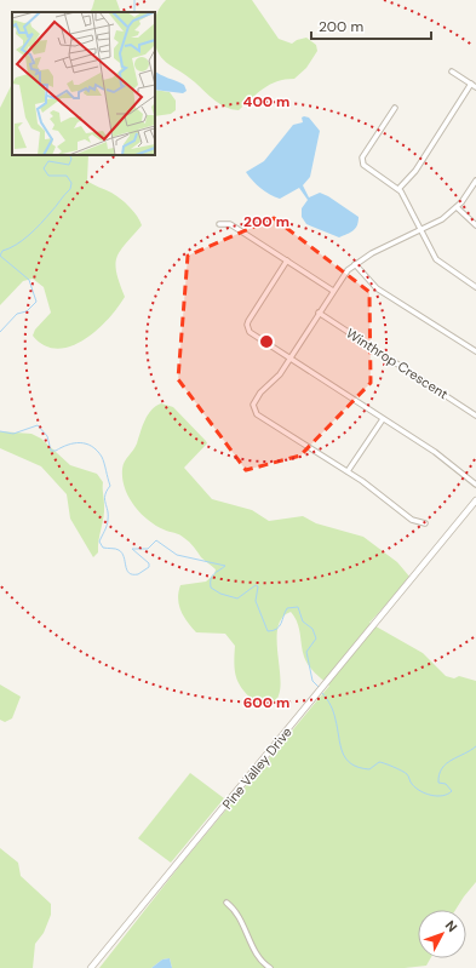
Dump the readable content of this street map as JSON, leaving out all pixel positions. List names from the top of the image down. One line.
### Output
{"streets":{"street":["Winthrop Crescent","Pine Valley Drive"]},"scale_bar":"200 m","north":"top right","rings":["400 m","200 m","600 m"]}
